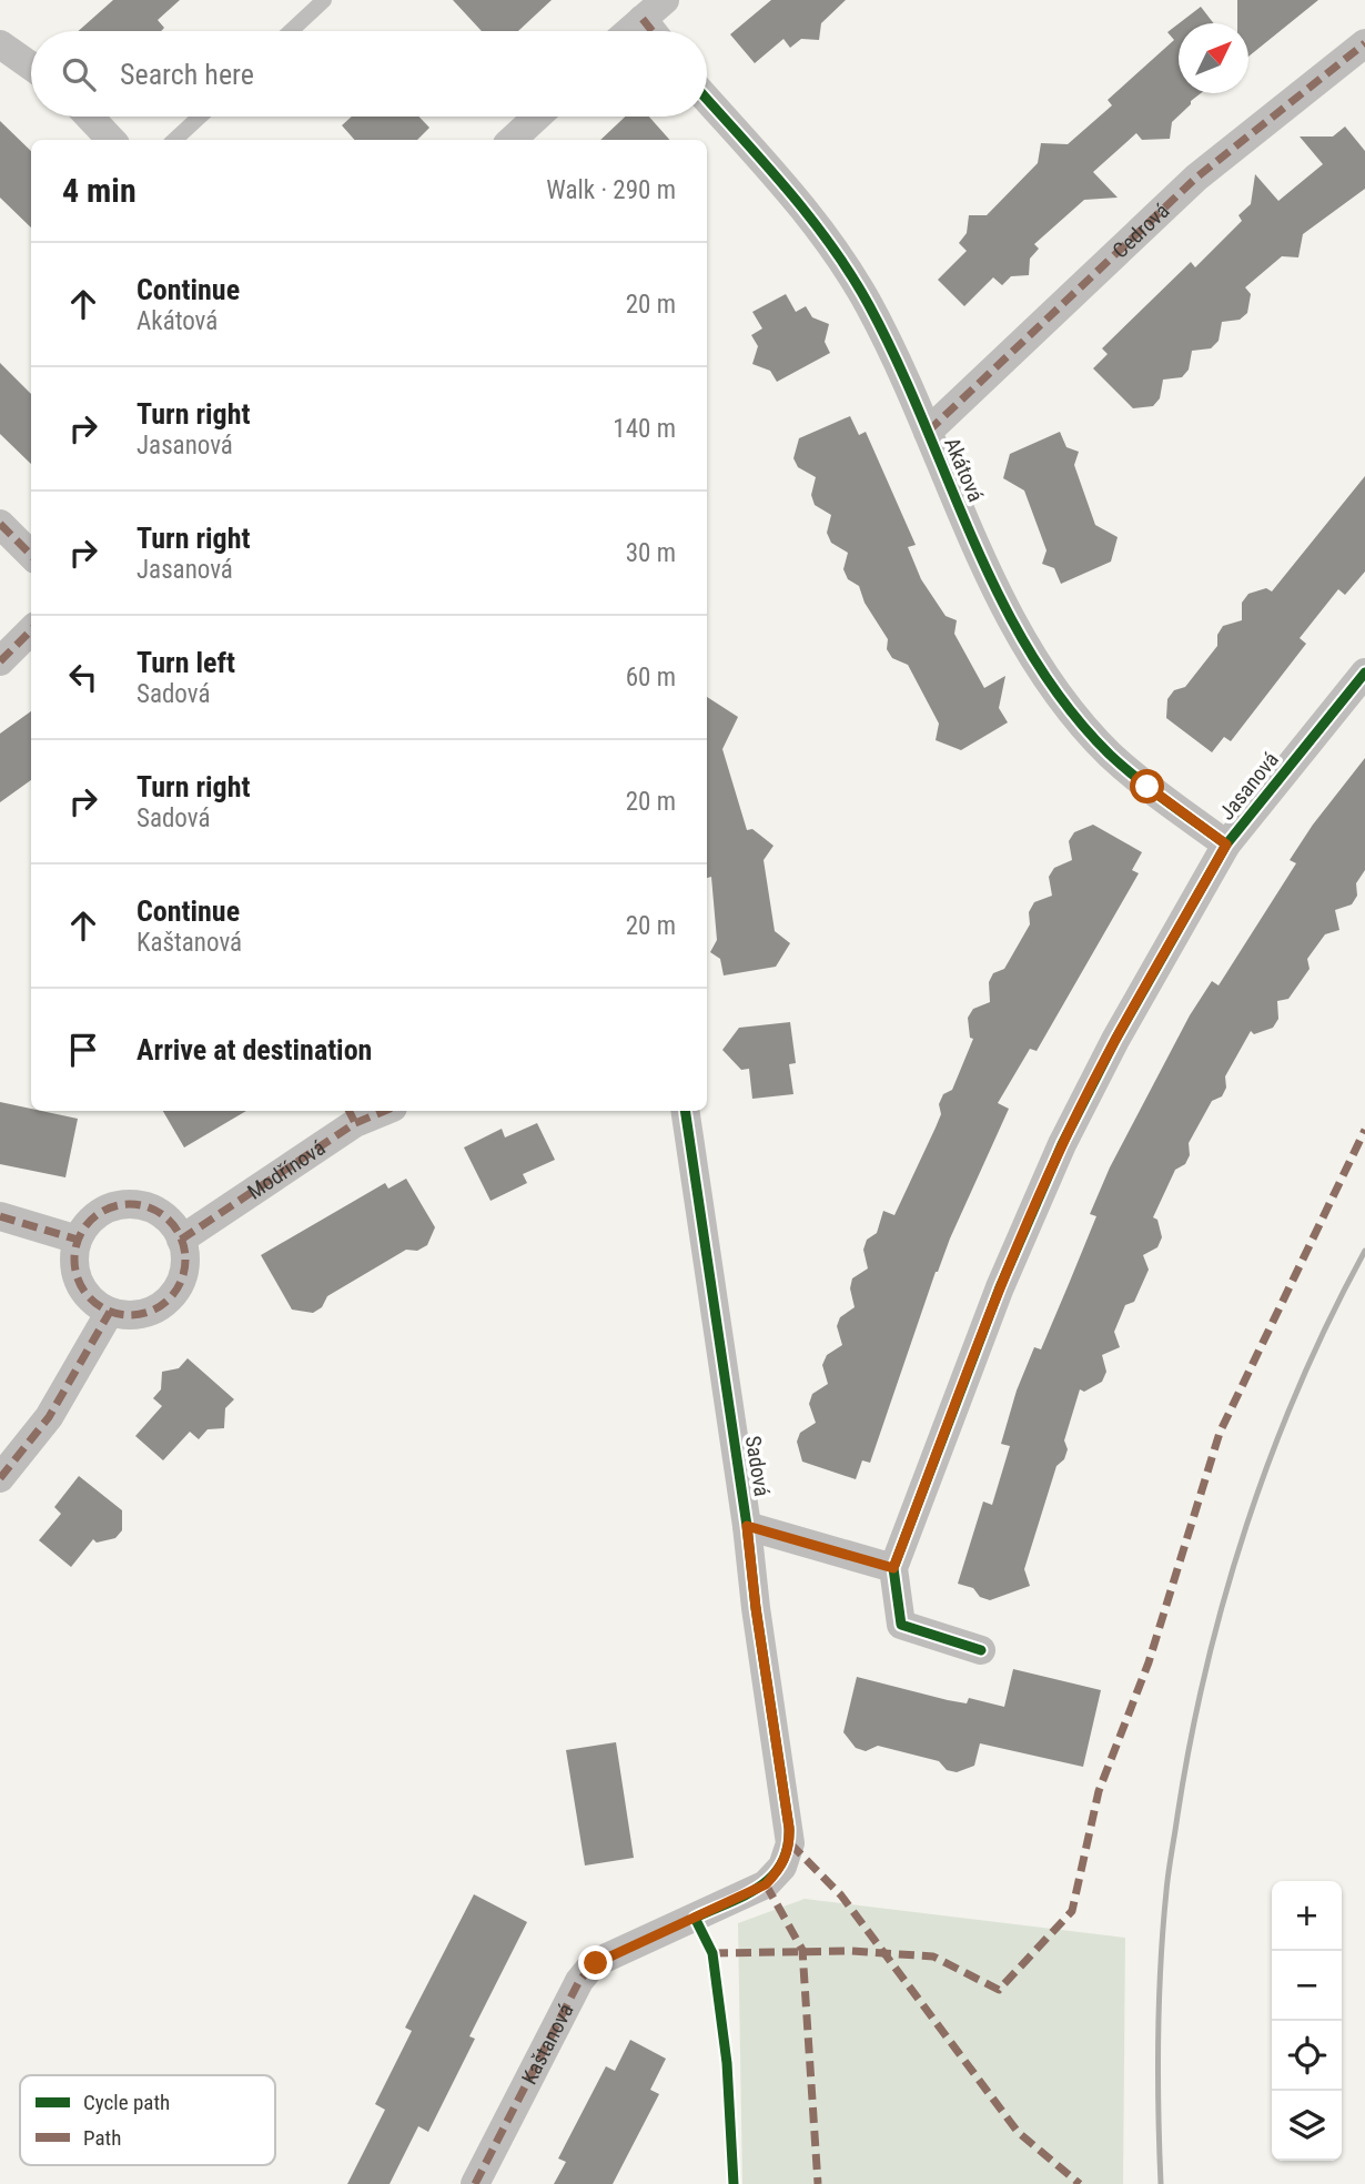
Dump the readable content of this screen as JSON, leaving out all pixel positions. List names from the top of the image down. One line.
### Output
{"streets":{"street":["Cedrová","Akátová","Jasanová","Modřínová","Sadová","Kaštanová"]},"crossings":[["Cedrová","Akátová"],["Akátová","Jasanová"],["Sadová","Kaštanová"]],"legend":["Cycle path","Path"],"north":"top right","page":{"search":"Search here","heading":["4 min","Walk · 290 m"],"list":[["Continue","Akátová","20 m"],["Turn right","Jasanová","140 m"],["Turn right","Jasanová","30 m"],["Turn left","Sadová","60 m"],["Turn right","Sadová","20 m"],["Continue","Kaštanová","20 m"],"Arrive at destination"],"map_buttons":["+","−"]}}
